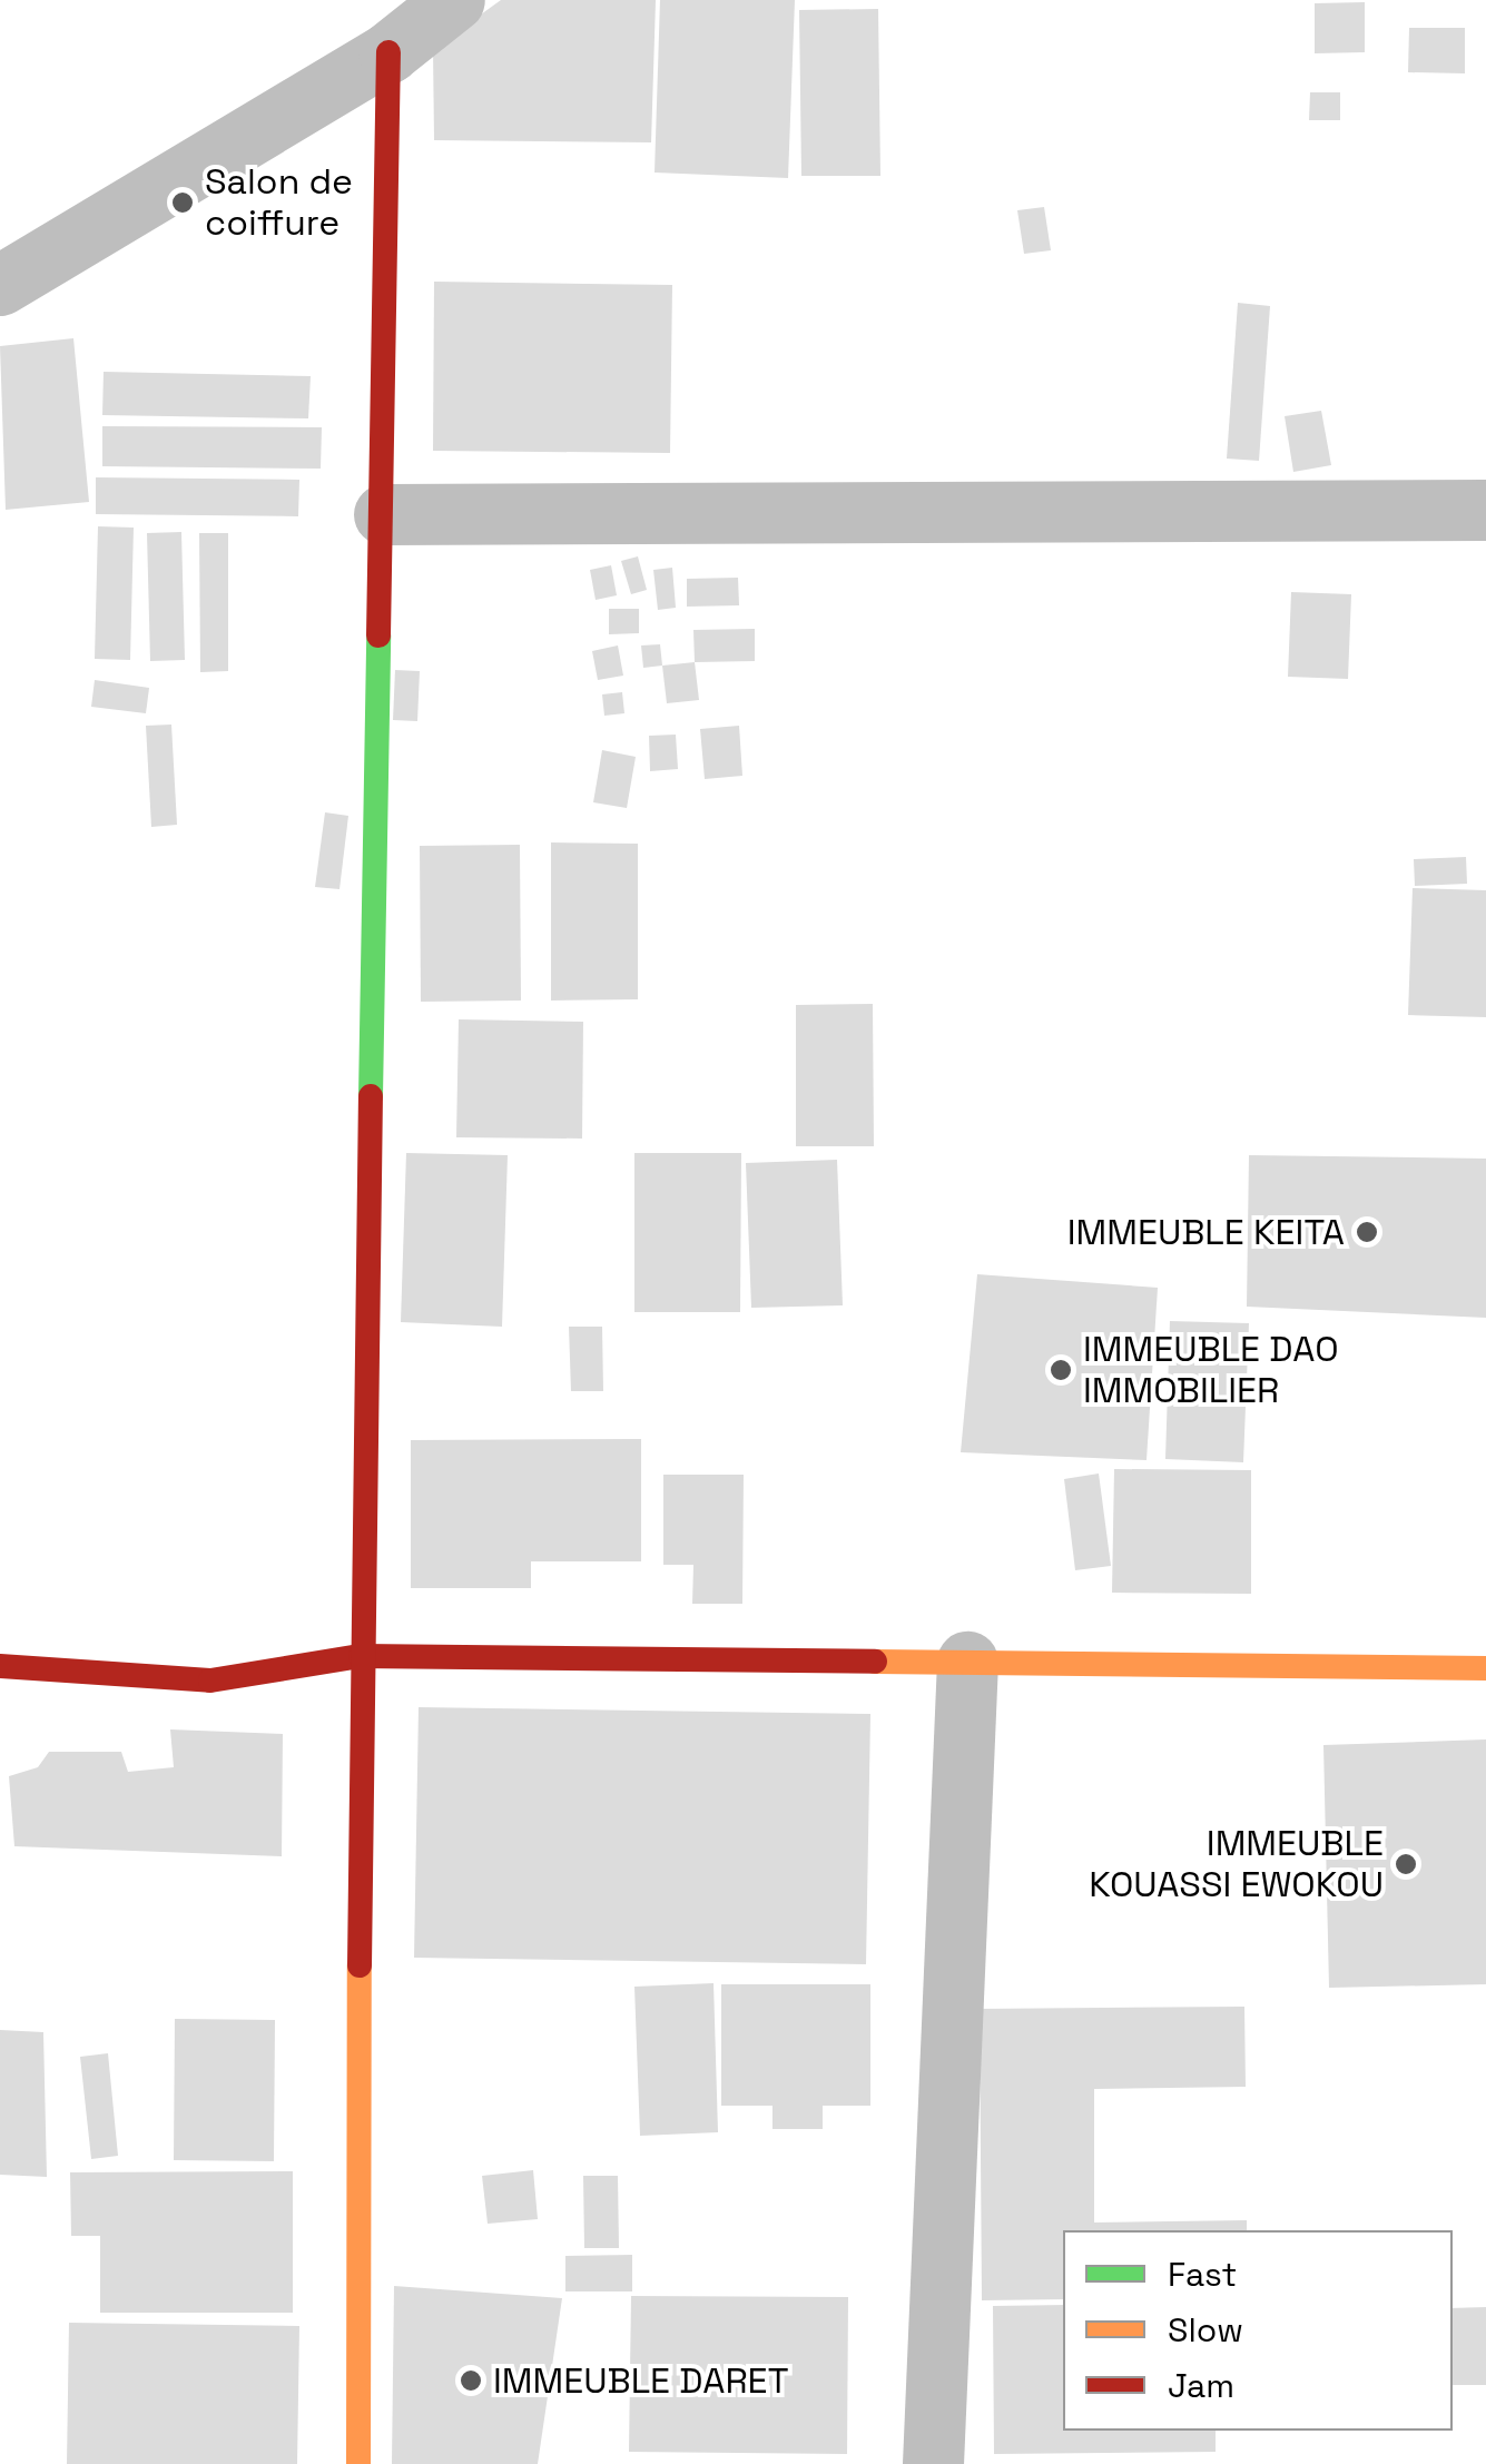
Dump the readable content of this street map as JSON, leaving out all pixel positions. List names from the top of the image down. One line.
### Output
{"places":["Salon de coiffure","IMMEUBLE KEITA","IMMEUBLE DAO IMMOBILIER","IMMEUBLE KOUASSI EWOKOU","IMMEUBLE DARET"],"legend":["Fast","Slow","Jam"]}
